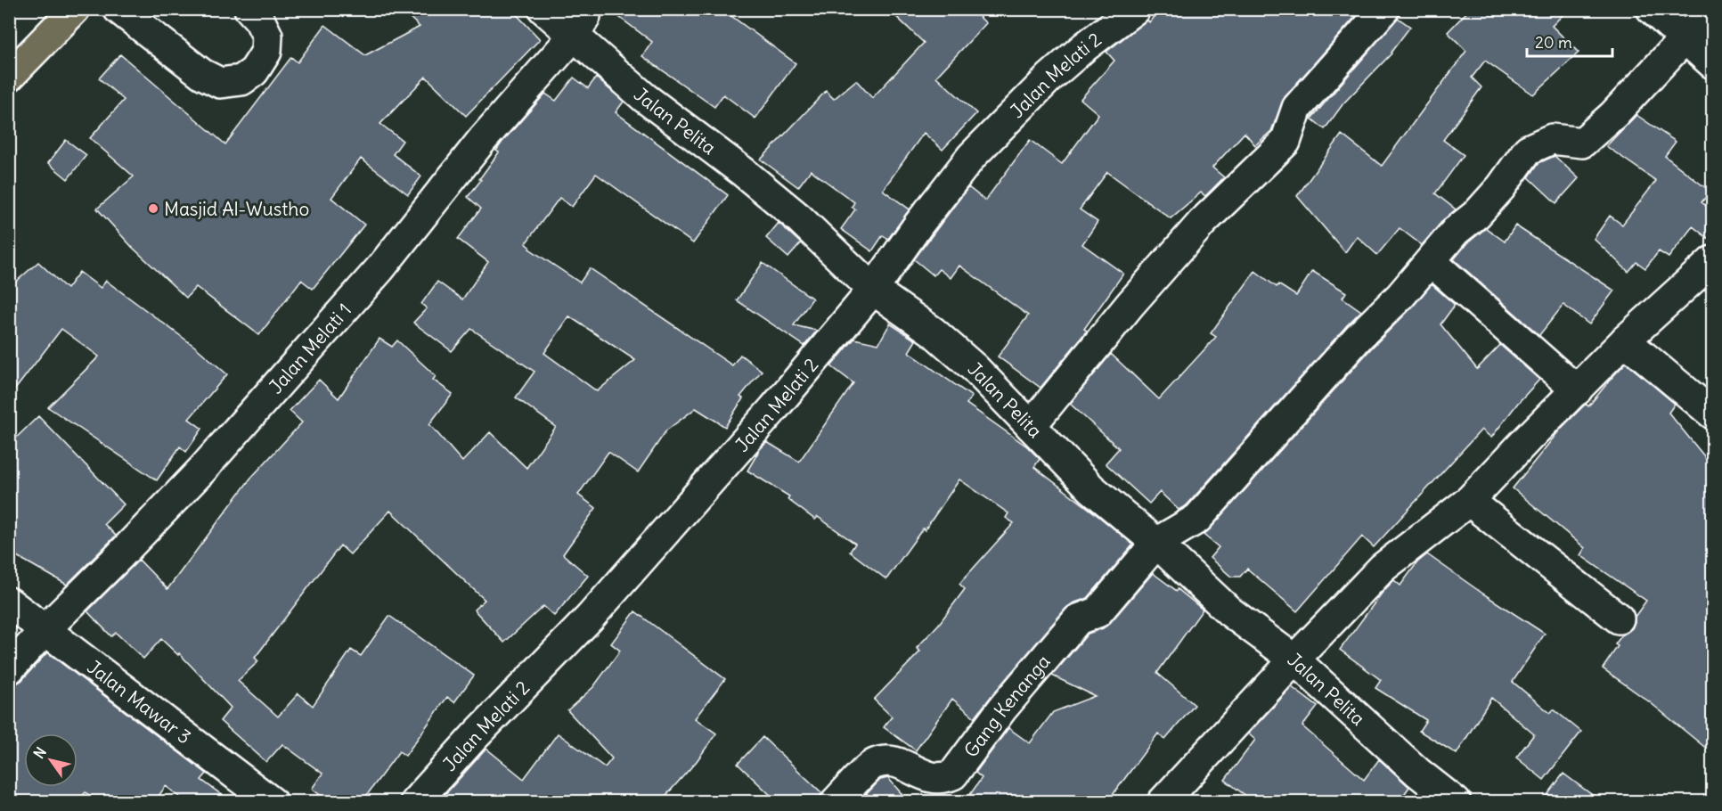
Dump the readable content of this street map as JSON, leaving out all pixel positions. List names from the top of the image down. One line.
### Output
{"streets":{"street":["Jalan Melati 2","Jalan Pelita","Jalan Melati 1","Jalan Mawar 3","Gang Kenanga"]},"crossings":[["Jalan Melati 2","Jalan Pelita"],["Jalan Pelita","Jalan Melati 1"],["Jalan Pelita","Gang Kenanga"],["Jalan Melati 1","Jalan Mawar 3"]],"places":["Masjid Al-Wustho"],"scale_bar":"20 m","north":"top left"}
